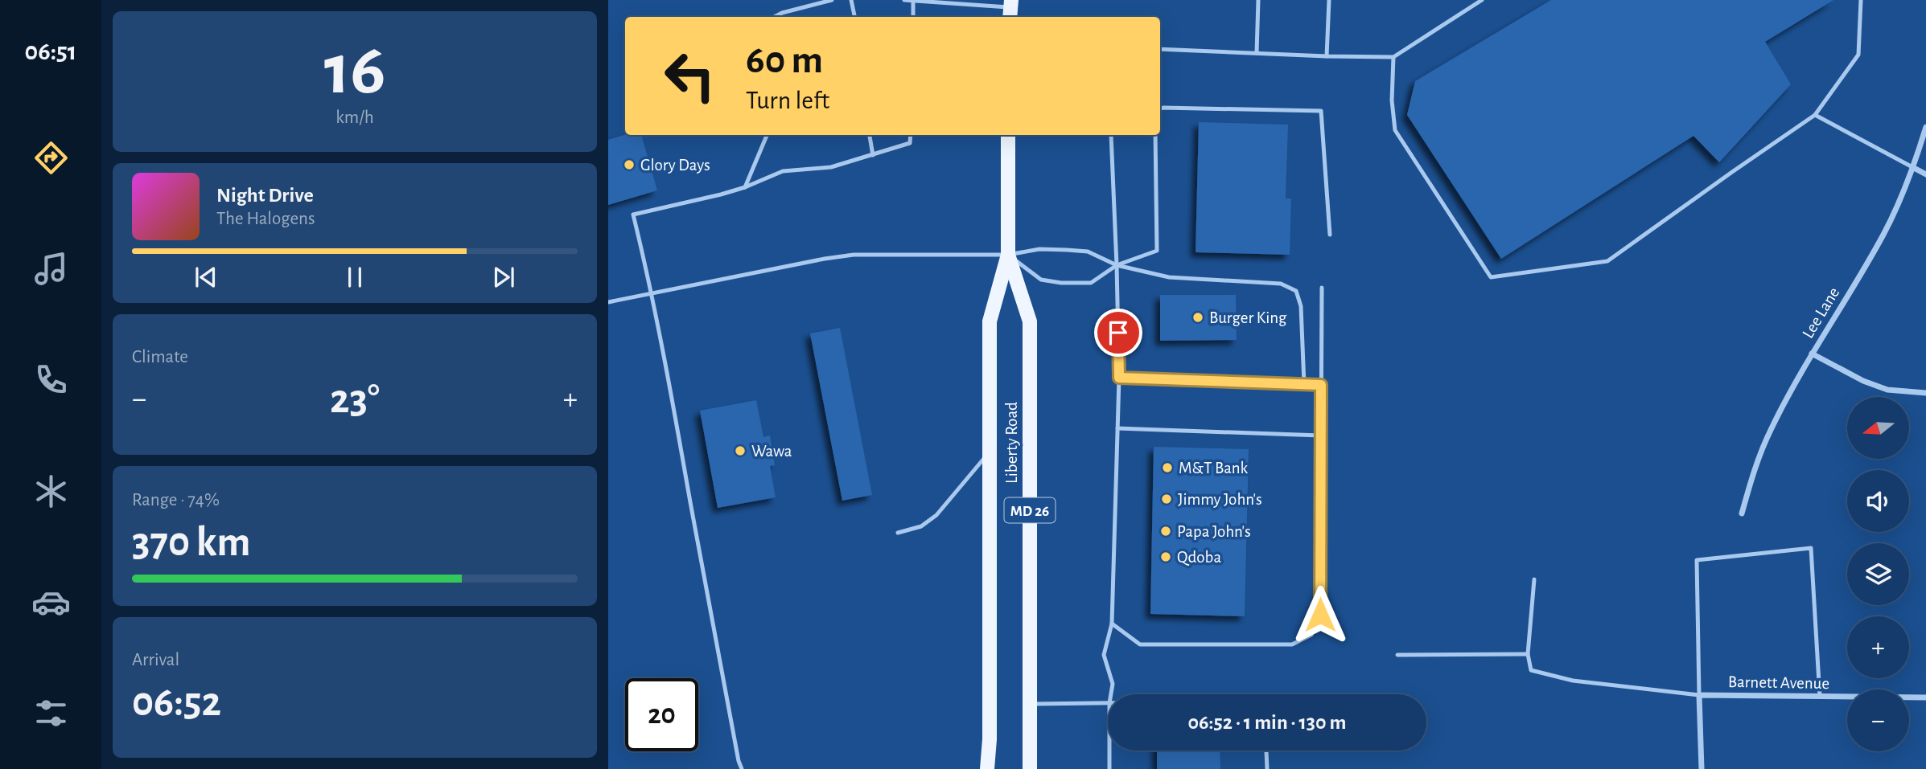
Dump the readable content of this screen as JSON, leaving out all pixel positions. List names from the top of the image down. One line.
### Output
{"streets":{"main road":["Liberty Road","MD 26"],"street":["Lee Lane","Barnett Avenue"]},"places":["Glory Days","Burger King","Wawa","M&T Bank","Jimmy John's","Papa John's","Qdoba"],"north":"left","page":{"tabs":"06:51","tile":[["16","km/h"],"Climate",["Range · 74%","370 km"],["Arrival","06:52"]],"turn":["60 m","Turn left"],"song":["Night Drive","The Halogens"],"heat":["−","23°","+"],"map_buttons":["+","−"],"limit":"20","trip":"06:52 · 1 min · 130 m"}}
